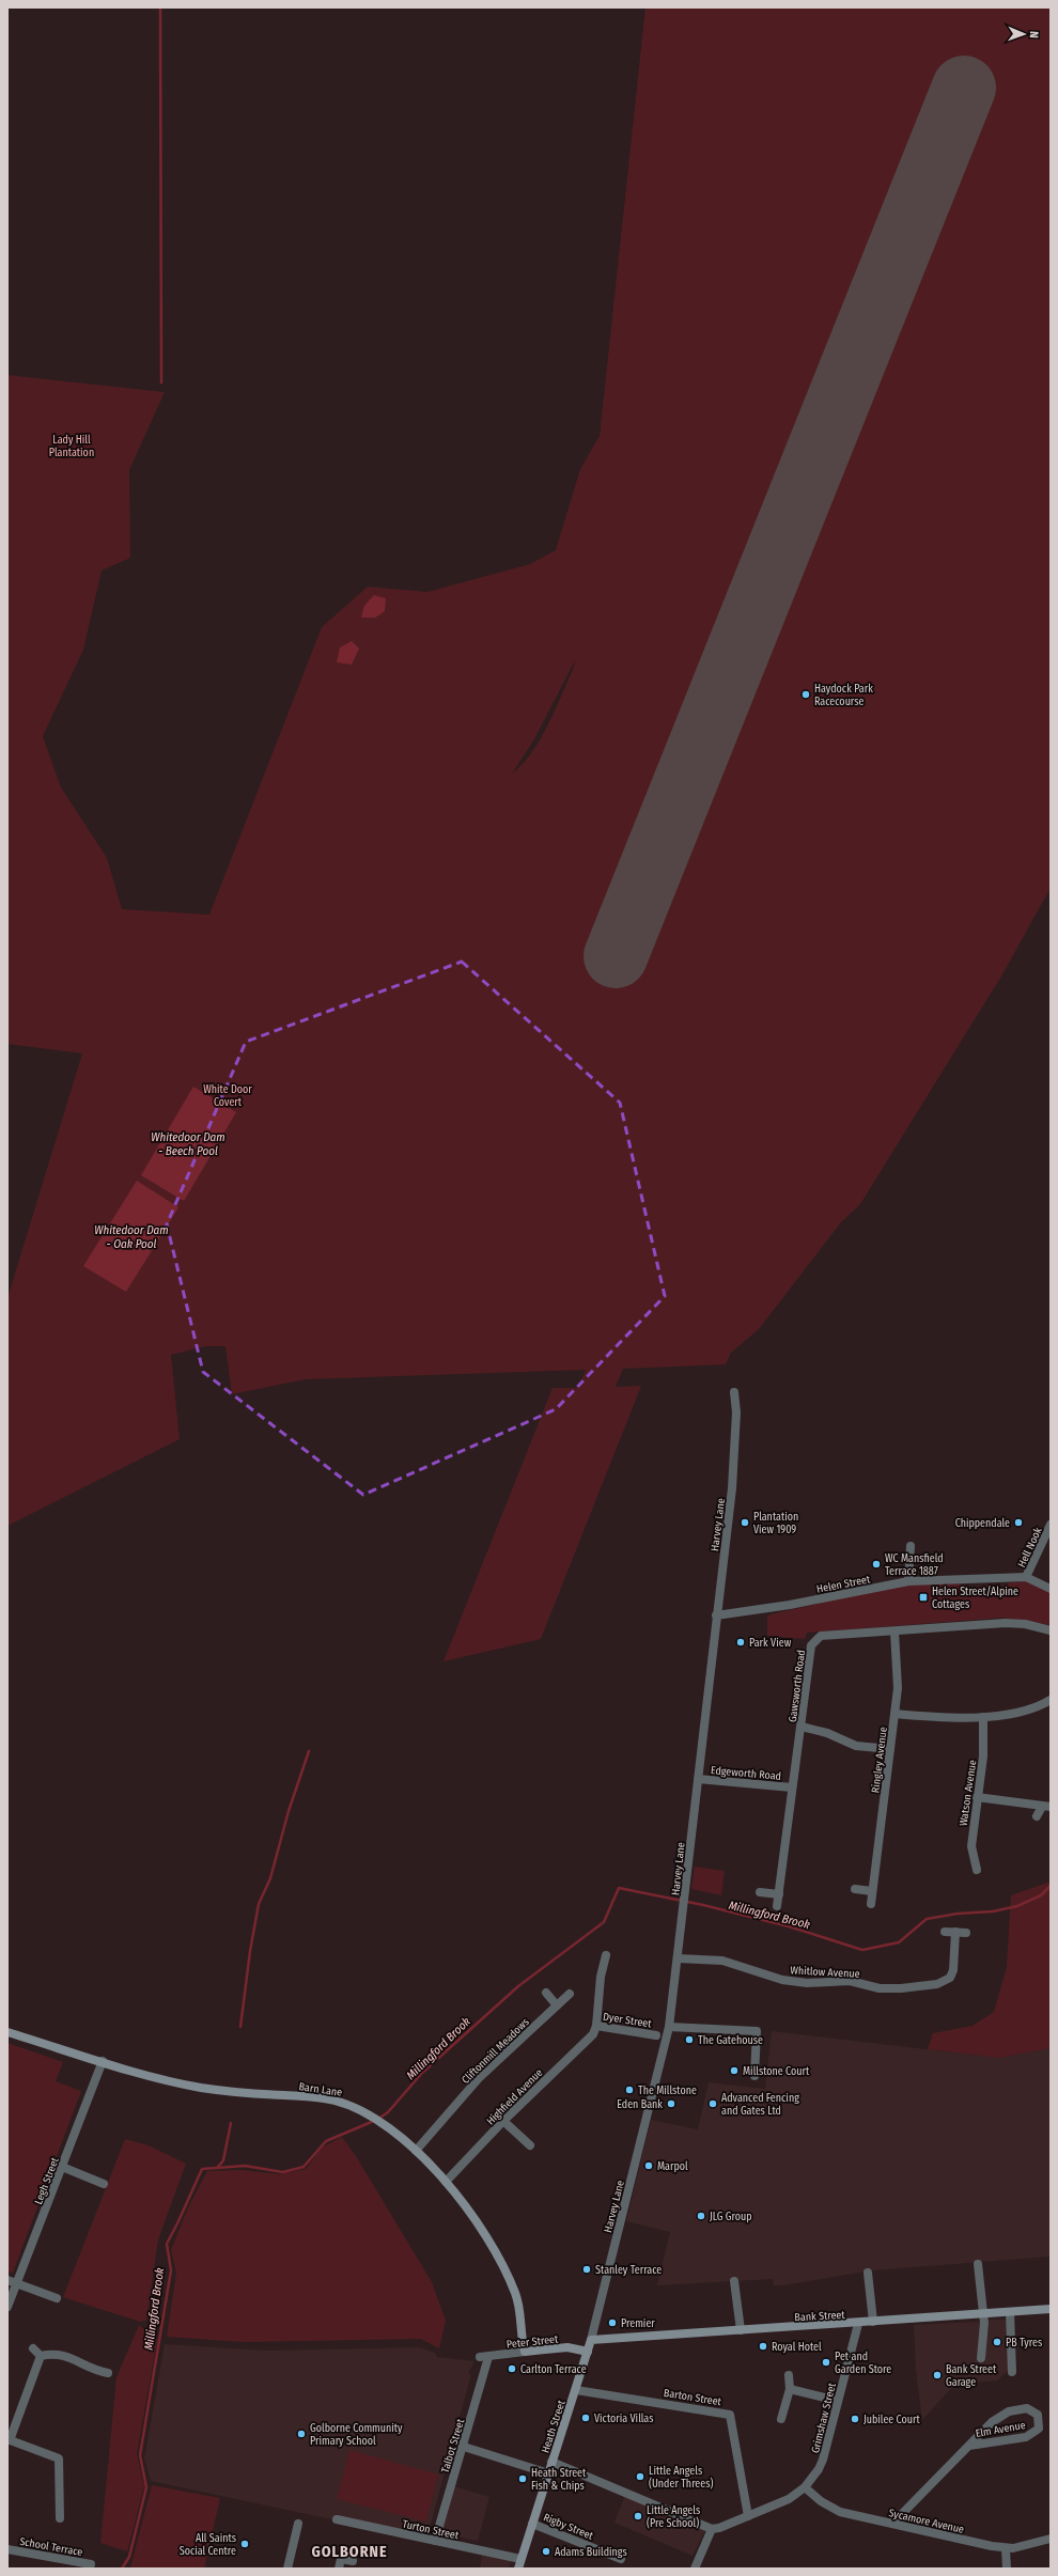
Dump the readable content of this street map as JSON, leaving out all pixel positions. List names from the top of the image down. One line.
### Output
{"streets":{"street":["Harvey Lane","Hell Nook","Helen Street","Gawsworth Road","Ringley Avenue","Edgeworth Road","Watson Avenue","Whitlow Avenue","Dyer Street","Cliftonmill Meadows","Barn Lane","Highfield Avenue","Legh Street","Bank Street","Peter Street","Barton Street","Grimshaw Street","Heath Street","Elm Avenue","Talbot Street","Sycamore Avenue","Rigby Street","Turton Street","School Terrace"]},"crossings":[["Harvey Lane","Helen Street"],["Harvey Lane","Edgeworth Road"],["Harvey Lane","Whitlow Avenue"],["Harvey Lane","Bank Street"],["Harvey Lane","Heath Street"],["Hell Nook","Helen Street"],["Gawsworth Road","Ringley Avenue"],["Gawsworth Road","Edgeworth Road"],["Dyer Street","Highfield Avenue"],["Cliftonmill Meadows","Barn Lane"],["Barn Lane","Highfield Avenue"],["Barn Lane","Legh Street"],["Barn Lane","Peter Street"],["Bank Street","Grimshaw Street"],["Bank Street","Heath Street"],["Peter Street","Heath Street"],["Peter Street","Talbot Street"],["Barton Street","Grimshaw Street"],["Barton Street","Heath Street"],["Grimshaw Street","Sycamore Avenue"],["Heath Street","Rigby Street"],["Heath Street","Turton Street"],["Elm Avenue","Sycamore Avenue"],["Talbot Street","Turton Street"]],"districts":["GOLBORNE"],"water":["Whitedoor Dam - Beech Pool","Whitedoor Dam - Oak Pool","Millingford Brook"],"parks":["Lady Hill Plantation","White Door Covert"],"places":{"other":["Haydock Park Racecourse","Plantation View 1909","Chippendale","WC Mansfield Terrace 1887","Park View","The Gatehouse","Millstone Court","The Millstone","Eden Bank","Advanced Fencing and Gates Ltd","Marpol","JLG Group","Stanley Terrace","Premier","PB Tyres","Royal Hotel","Pet and Garden Store","Carlton Terrace","Bank Street Garage","Victoria Villas","Jubilee Court","Golborne Community Primary School","Little Angels (Under Threes)","Heath Street Fish & Chips","Little Angels (Pre School)","All Saints Social Centre","Adams Buildings"],"transit":["Helen Street/Alpine Cottages"]},"north":"right"}
